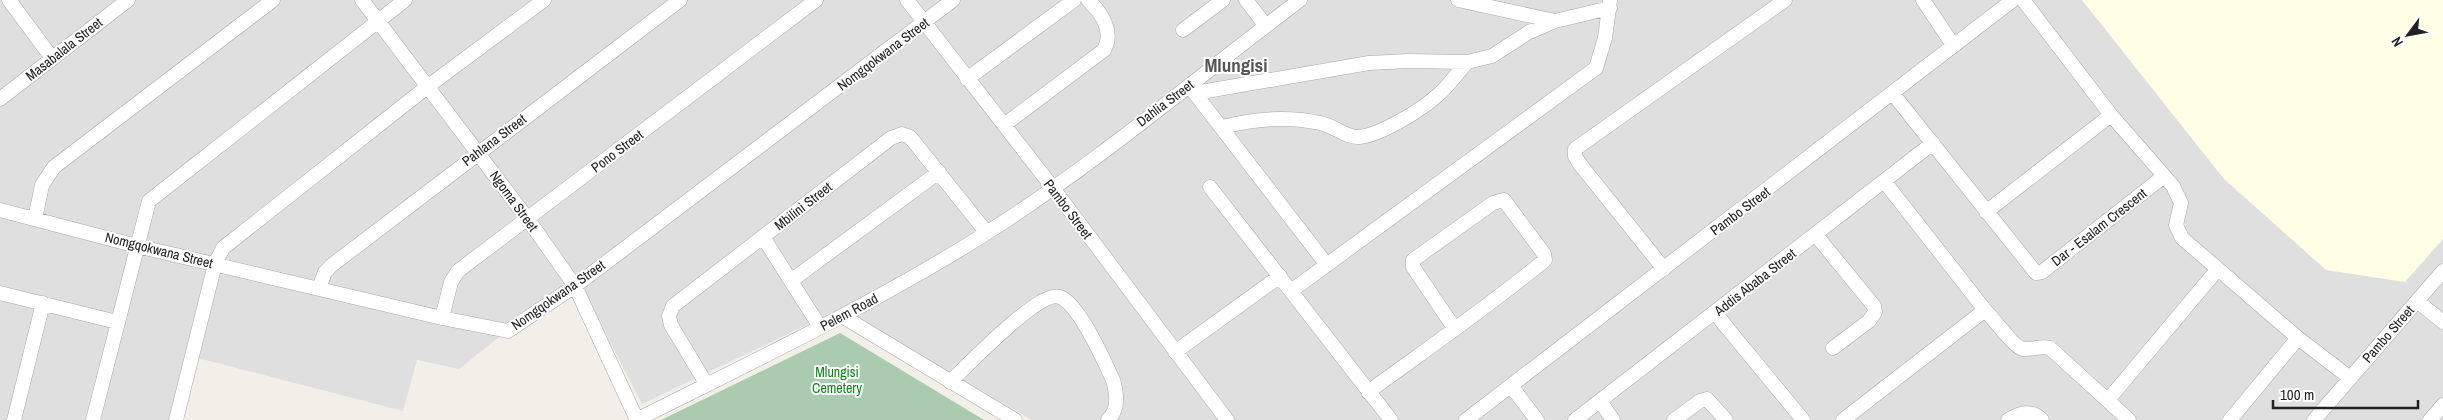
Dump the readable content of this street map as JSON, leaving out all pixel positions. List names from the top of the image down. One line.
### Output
{"streets":{"street":["Masabalala Street","Nomgqokwana Street","Dahlia Street","Pahlana Street","Pono Street","Ngoma Street","Mbilini Street","Pambo Street","Dar - Esalam Crescent","Addis Ababa Street","Pelem Road"]},"crossings":[["Nomgqokwana Street","Pahlana Street"],["Nomgqokwana Street","Pono Street"],["Nomgqokwana Street","Ngoma Street"],["Nomgqokwana Street","Pambo Street"],["Dahlia Street","Pambo Street"],["Dahlia Street","Pelem Road"],["Pahlana Street","Ngoma Street"],["Pono Street","Ngoma Street"],["Ngoma Street","Pelem Road"],["Mbilini Street","Pelem Road"],["Pambo Street","Dar - Esalam Crescent"],["Pambo Street","Pelem Road"],["Dar - Esalam Crescent","Addis Ababa Street"]],"districts":["Mlungisi"],"parks":["Mlungisi Cemetery"],"scale_bar":"100 m","north":"bottom left"}
